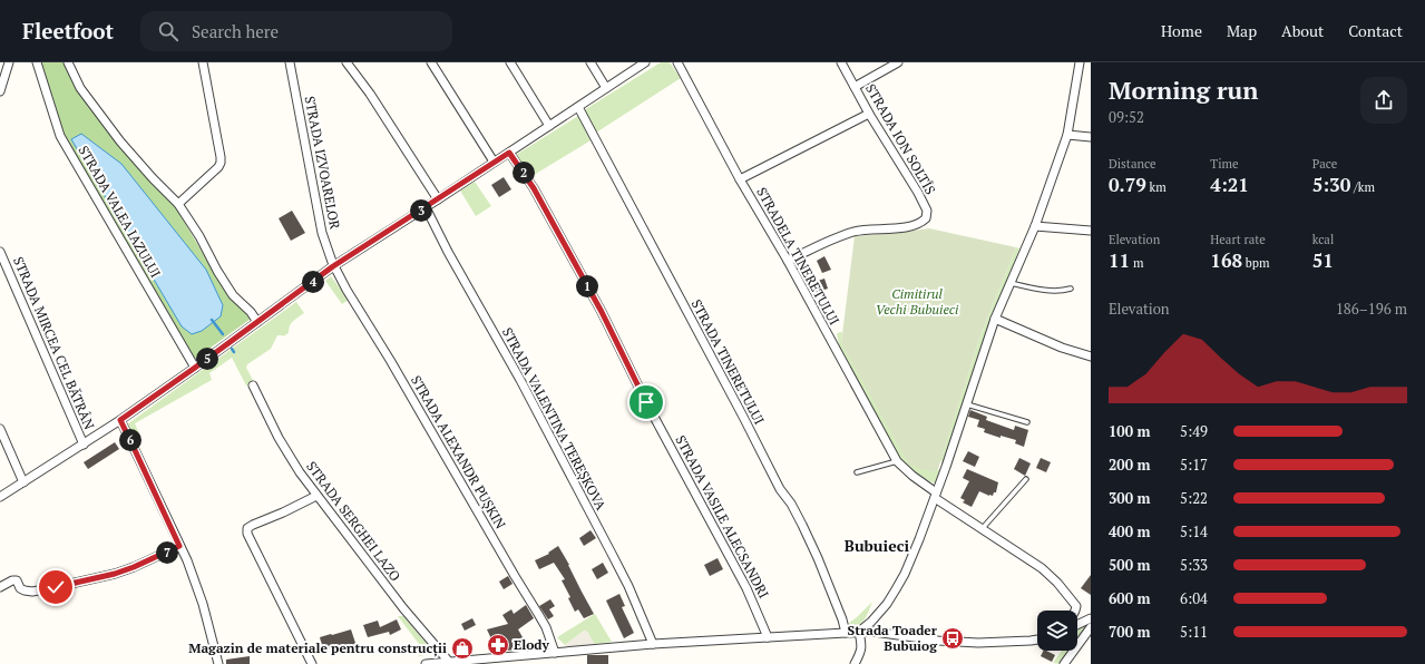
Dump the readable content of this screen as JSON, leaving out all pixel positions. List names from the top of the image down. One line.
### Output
{"streets":{"street":["STRADA ION SOLTÎS","STRADA IZVOARELOR","STRADA VALEA IAZULUI","STRADELA TINERETULUI","STRADA MIRCEA CEL BĂTRÂN","STRADA TINERETULUI","STRADA VALENTINA TEREȘKOVA","STRADA ALEXANDR PUȘKIN","STRADA VASILE ALECSANDRI","STRADA SERGHEI LAZO"]},"crossings":[["STRADA ION SOLTÎS","STRADELA TINERETULUI"],["STRADA IZVOARELOR","STRADA ALEXANDR PUȘKIN"]],"districts":["Bubuieci"],"parks":["Cimitirul Vechi Bubuieci"],"places":{"bus stop":["Strada Toader Bubuiog"],"pharmacy":["Elody"],"shop":["Magazin de materiale pentru construcții"]},"page":{"header":"Fleetfoot","search":"Search here","nav":["Home","Map","About","Contact"],"heading":["Morning run","09:52"],"stats":[["Distance","0.79 km"],["Time","4:21"],["Pace","5:30 /km"],["Elevation","11 m"],["Heart rate","168 bpm"],["kcal","51"]],"pins":["2","3","4","1","5","6","7"],"chart":["Elevation","186–196 m"],"list":[{"name":"100 m","note":"5:49"},{"name":"200 m","note":"5:17"},{"name":"300 m","note":"5:22"},{"name":"400 m","note":"5:14"},{"name":"500 m","note":"5:33"},{"name":"600 m","note":"6:04"},{"name":"700 m","note":"5:11"}]}}
